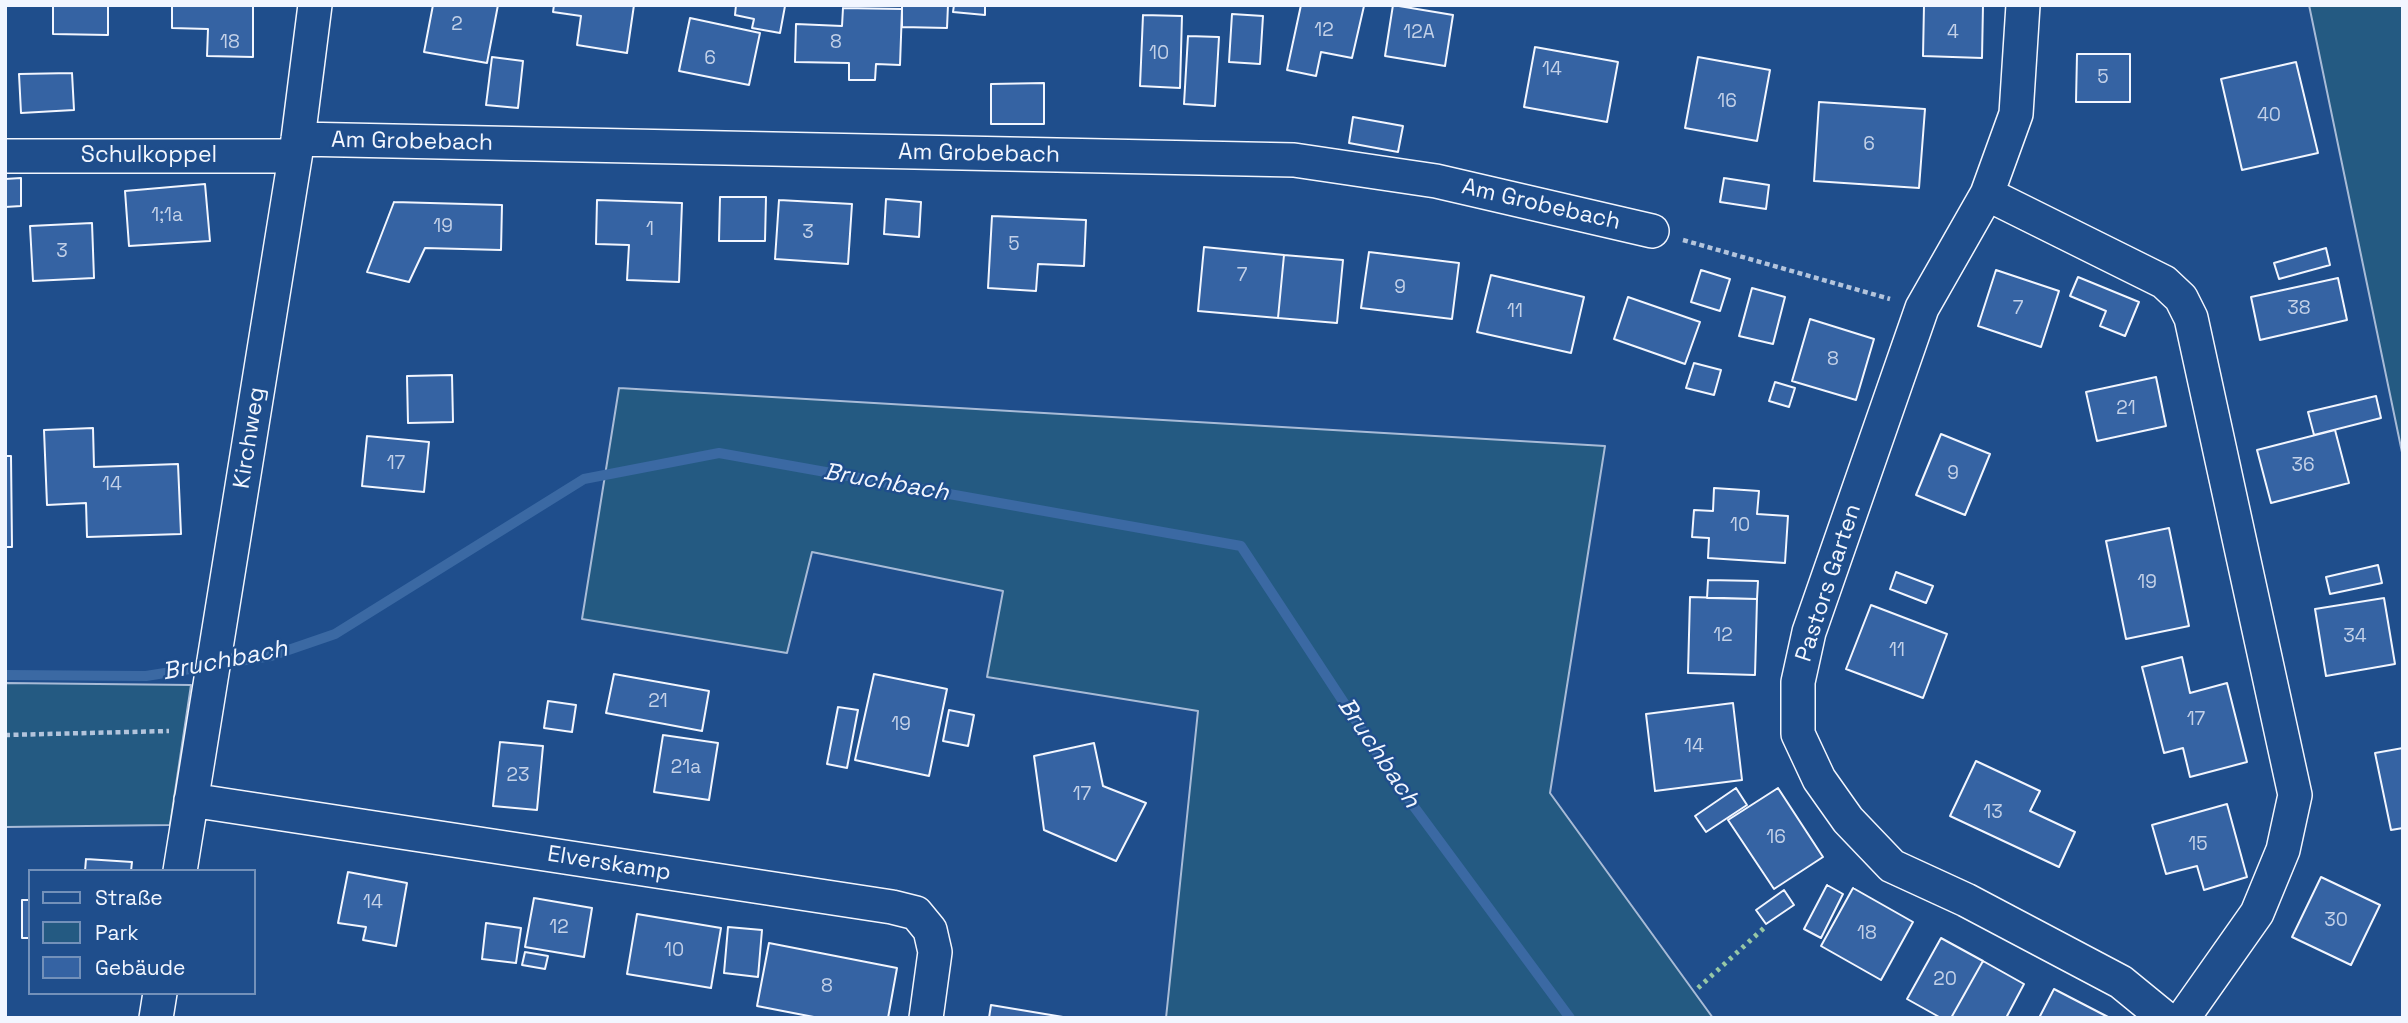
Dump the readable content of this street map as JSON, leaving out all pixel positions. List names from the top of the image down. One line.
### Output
{"streets":{"street":["Am Grobebach","Schulkoppel","Kirchweg","Pastors Garten","Elverskamp"]},"crossings":[["Am Grobebach","Schulkoppel"],["Am Grobebach","Kirchweg"],["Schulkoppel","Kirchweg"],["Kirchweg","Elverskamp"]],"water":["Bruchbach"],"house_numbers":["2","12","12A","4","18","8","10","6","14","5","16","40","6","1;1a","19","1","3","5","3","7","9","7","38","11","8","21","17","36","9","14","10","19","12","34","11","21","17","19","14","21a","23","17","13","16","15","14","30","12","18","10","20","8"],"legend":["Straße","Park","Gebäude"]}
